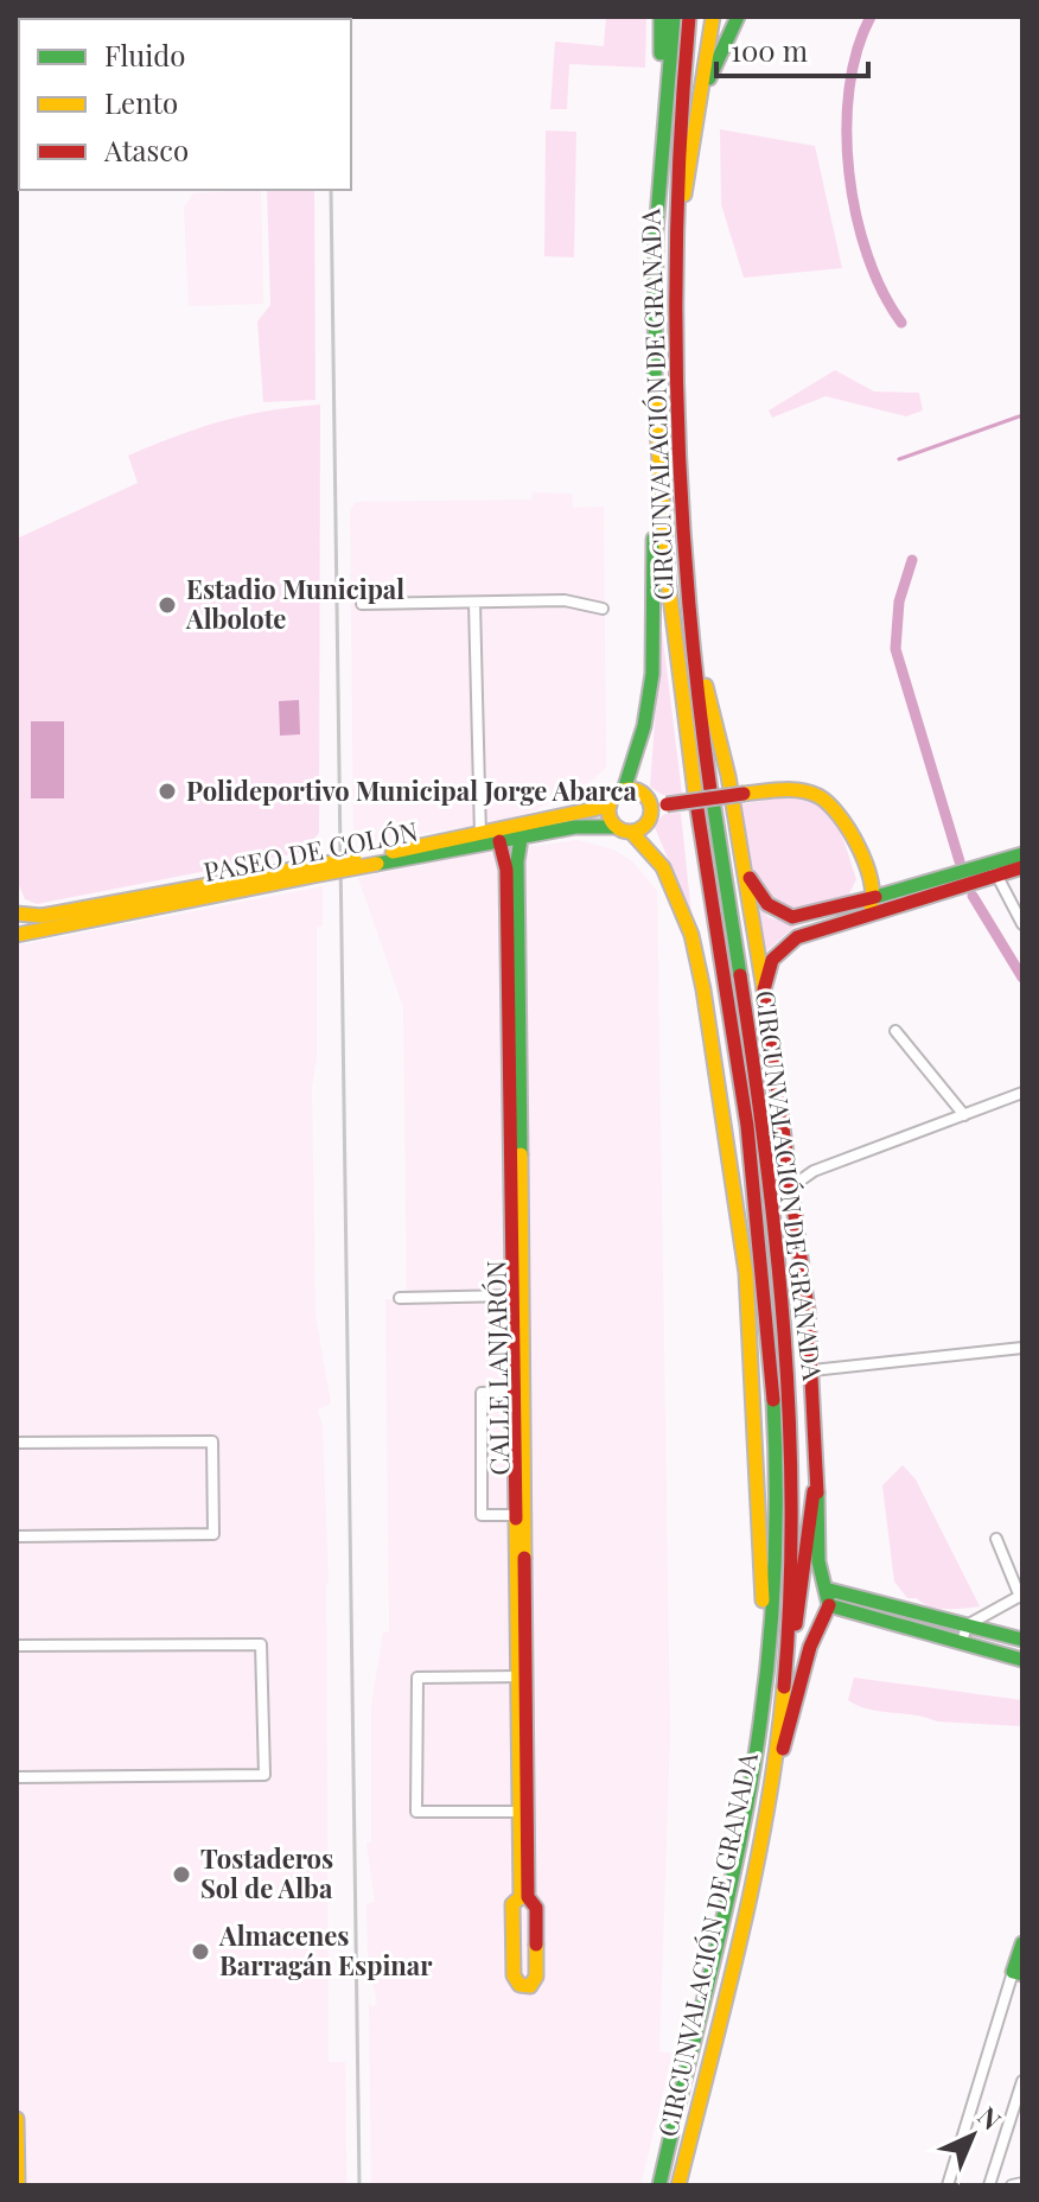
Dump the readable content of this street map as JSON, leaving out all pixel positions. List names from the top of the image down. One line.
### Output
{"streets":{"main road":["CIRCUNVALACIÓN DE GRANADA","PASEO DE COLÓN","CALLE LANJARÓN"]},"crossings":[["PASEO DE COLÓN","CALLE LANJARÓN"]],"places":["Estadio Municipal Albolote","Polideportivo Municipal Jorge Abarca","Tostaderos Sol de Alba","Almacenes Barragán Espinar"],"legend":["Fluido","Lento","Atasco"],"scale_bar":"100 m","north":"top right"}
